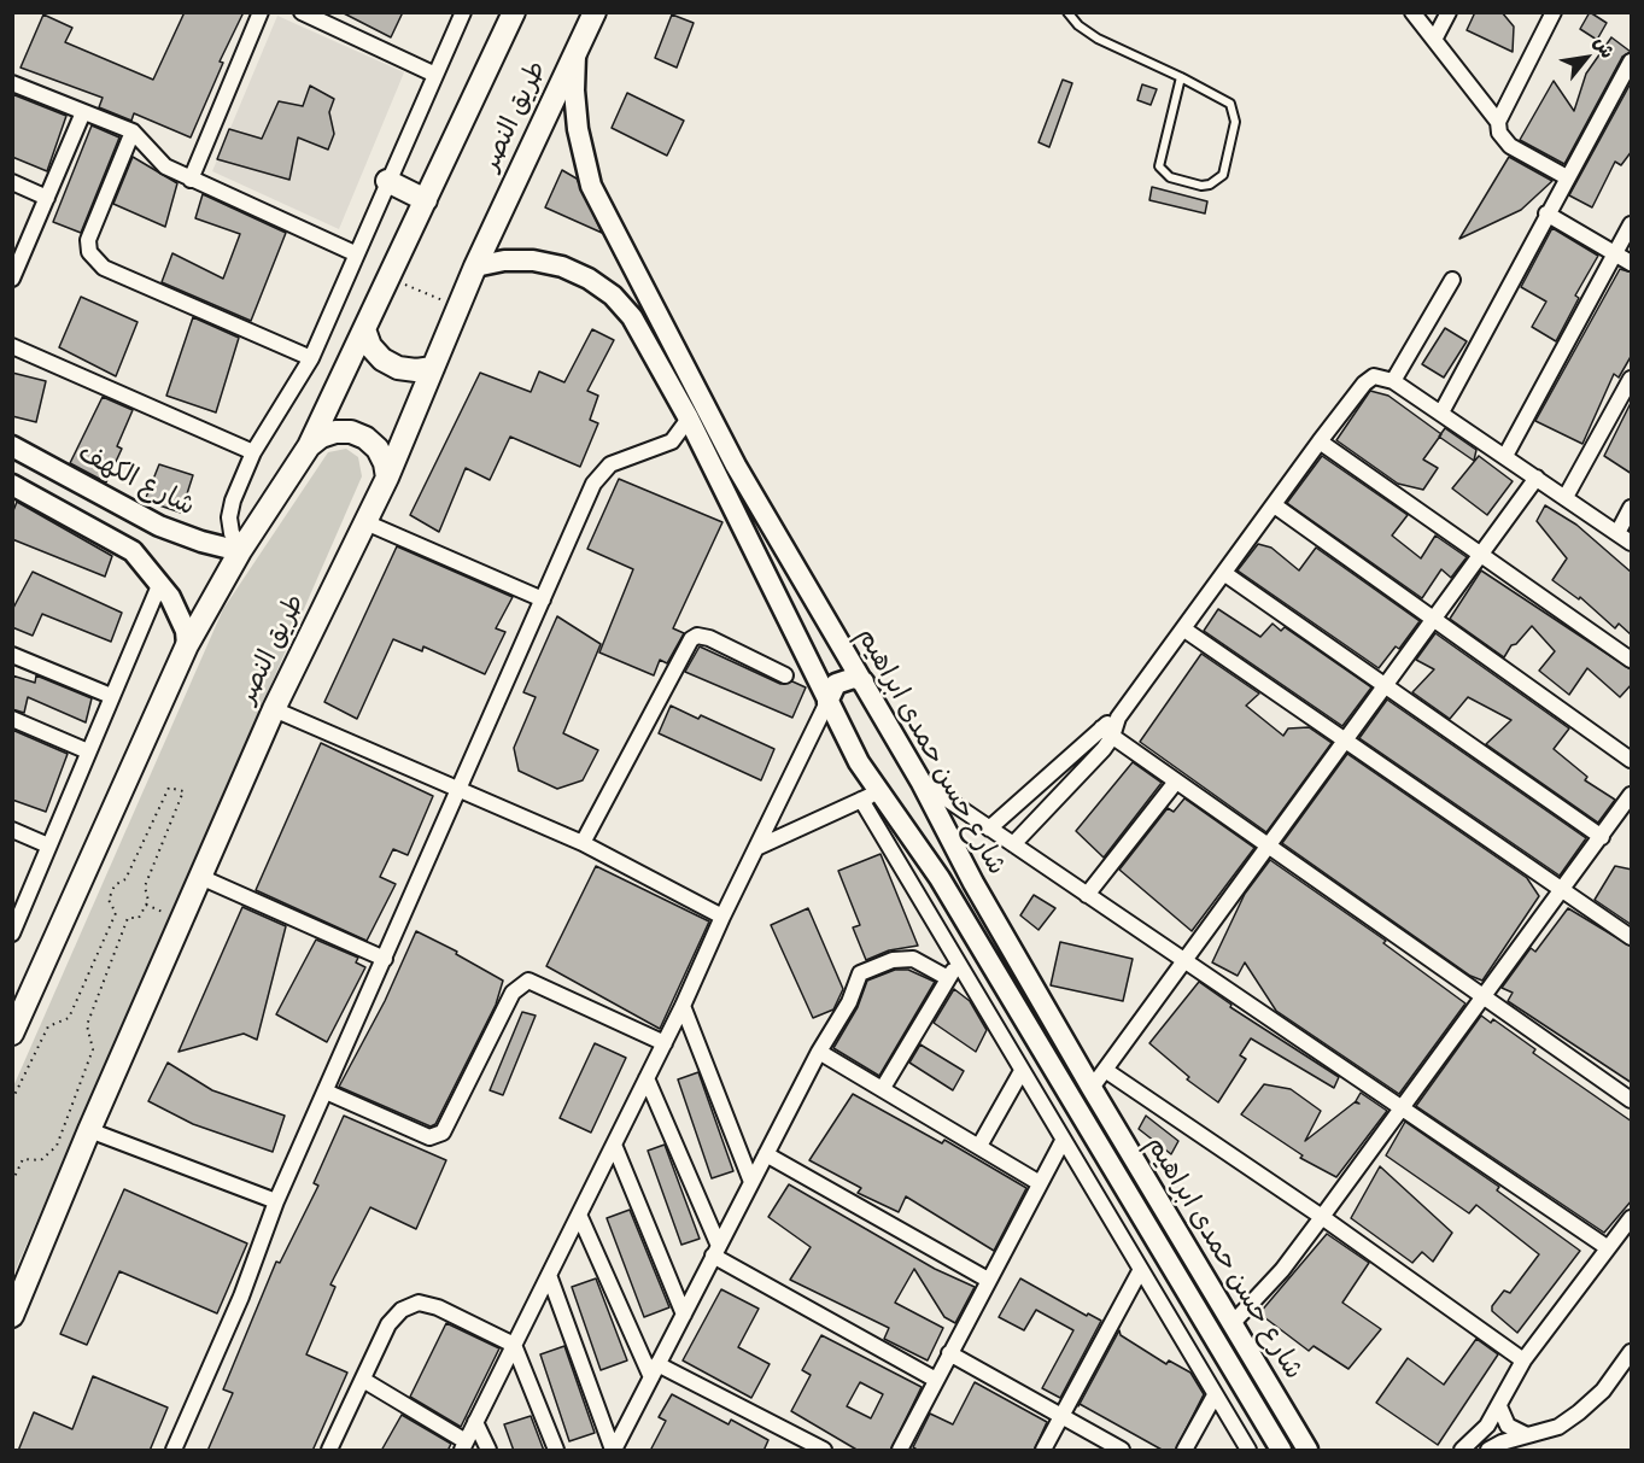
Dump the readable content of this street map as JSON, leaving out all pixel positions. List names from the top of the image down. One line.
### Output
{"streets":{"main road":["طريق النصر","شارع الكهف","شارع حسن حمدى ابراهيم"]},"crossings":[["طريق النصر","شارع الكهف"],["طريق النصر","شارع حسن حمدى ابراهيم"]],"north":"top right"}
